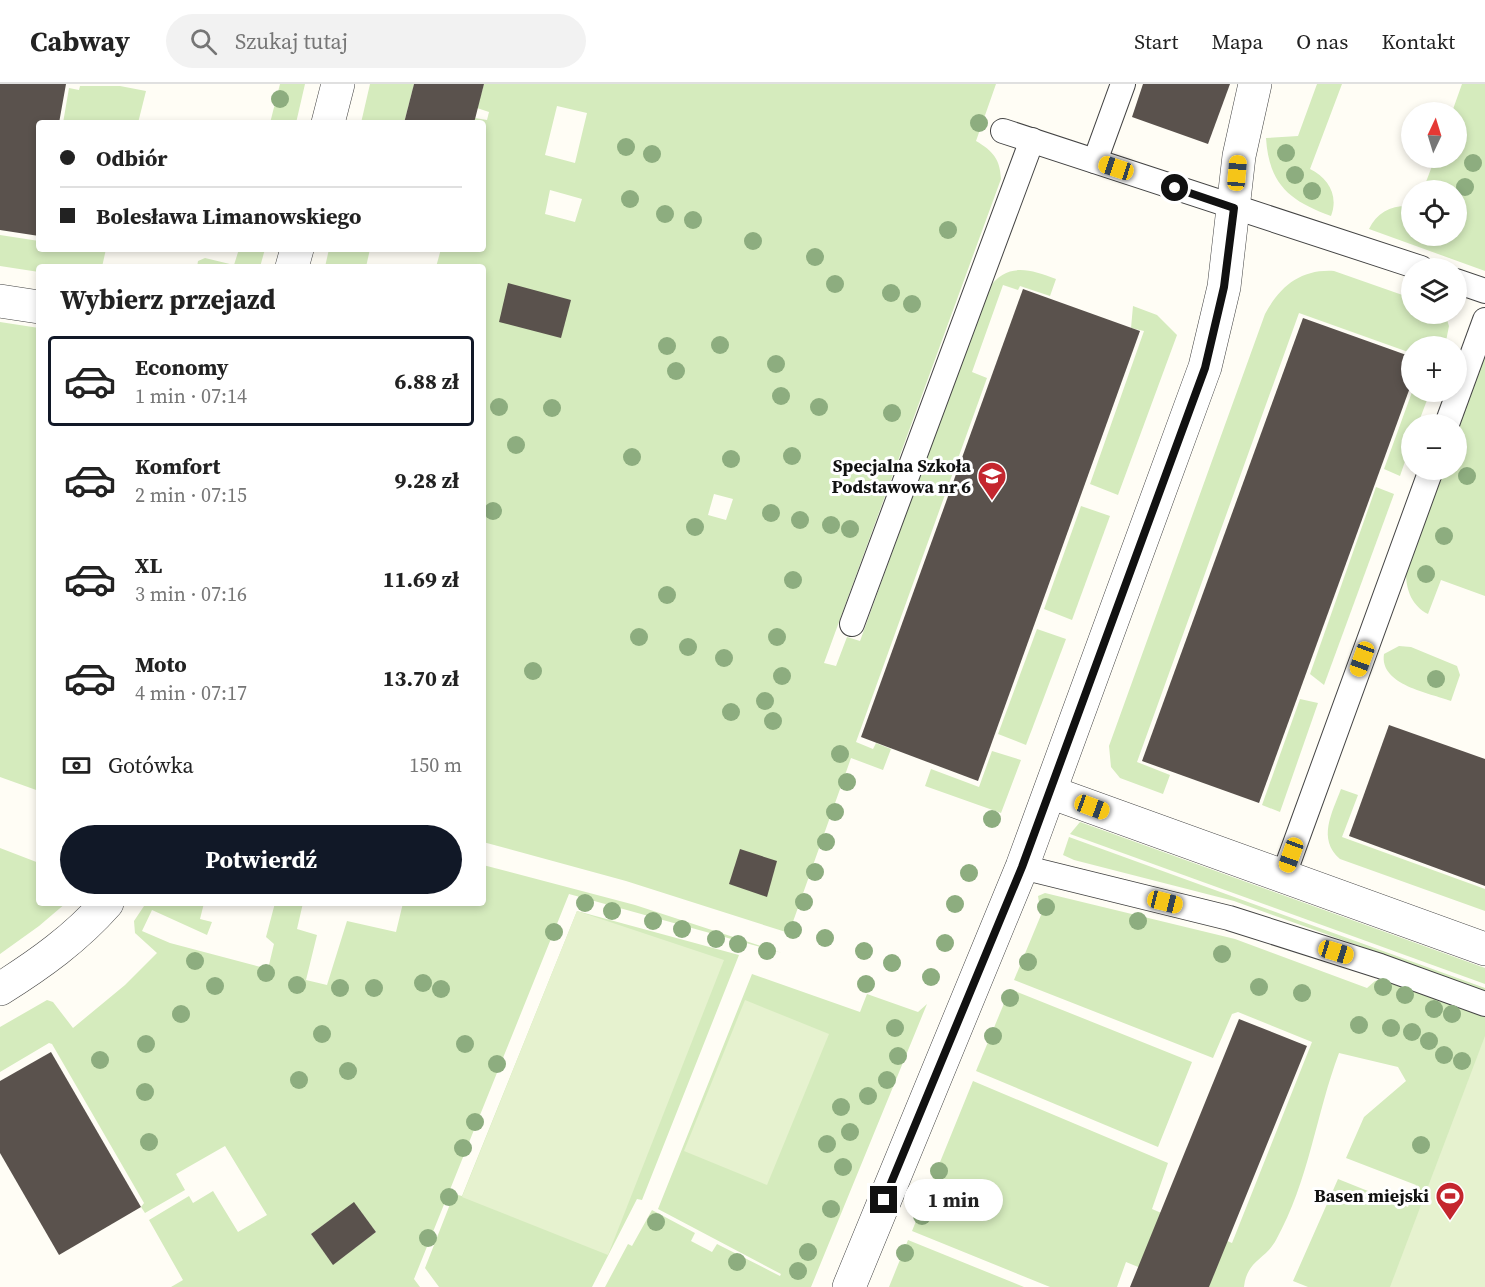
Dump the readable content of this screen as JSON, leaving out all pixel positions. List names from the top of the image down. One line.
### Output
{"places":{"school or university":["Specjalna Szkoła Podstawowa nr 6"],"sports":["Basen miejski"]},"north":"top","page":{"header":"Cabway","search":"Szukaj tutaj","nav":["Start","Mapa","O nas","Kontakt"],"map_buttons":["+","−"],"banner":["Odbiór","Bolesława Limanowskiego"],"heading":"Wybierz przejazd","list":[{"name":"Economy","note":"1 min · 07:14","value":"6.88 zł"},{"name":"Komfort","note":"2 min · 07:15","value":"9.28 zł"},{"name":"XL","note":"3 min · 07:16","value":"11.69 zł"},{"name":"Moto","note":"4 min · 07:17","value":"13.70 zł"}],"pay":["Gotówka","150 m"],"buttons":"Potwierdź","bubble":"1 min"}}
